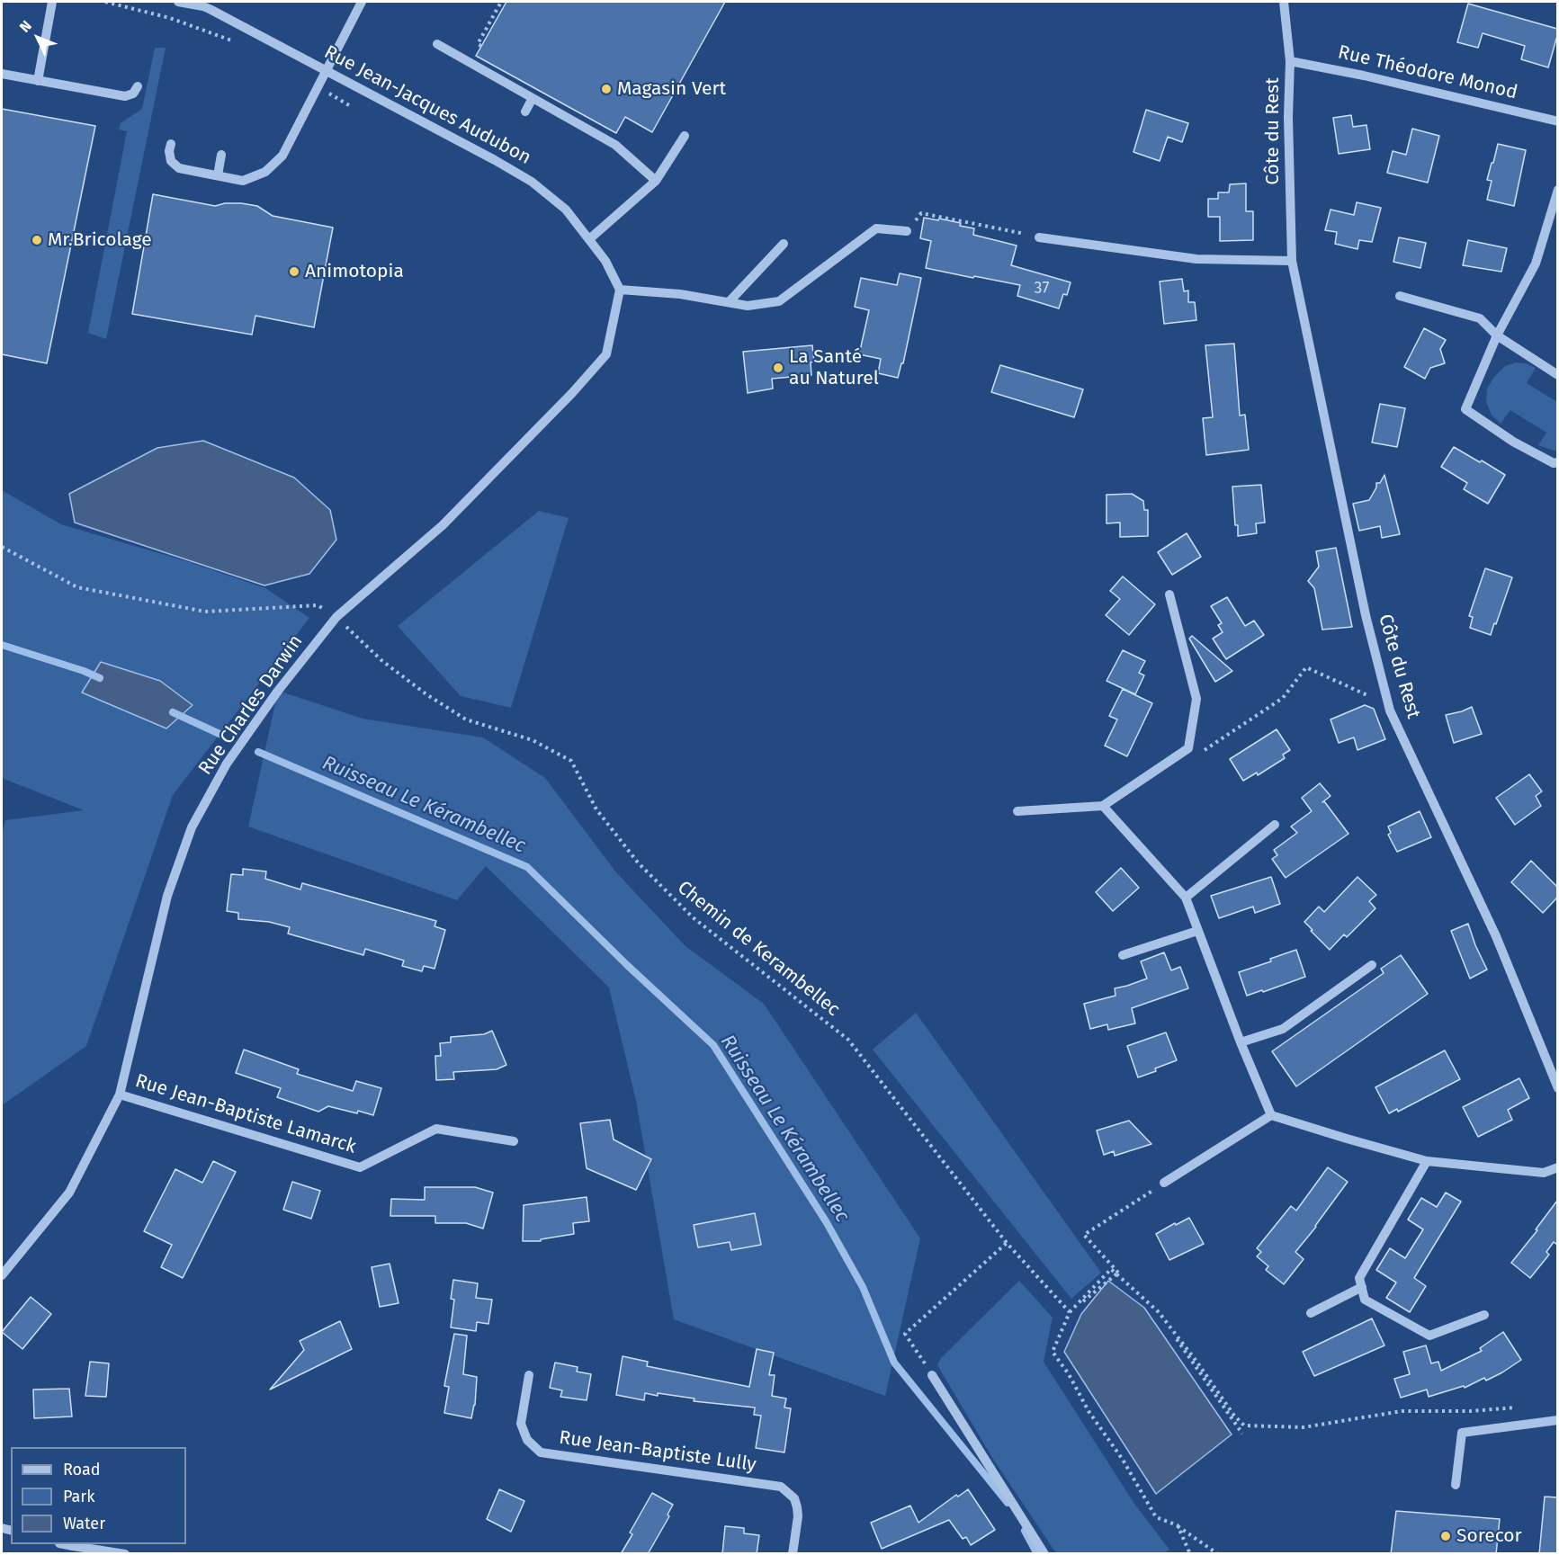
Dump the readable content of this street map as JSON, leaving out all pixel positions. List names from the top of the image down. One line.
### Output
{"streets":{"street":["Rue Théodore Monod","Rue Jean-Jacques Audubon","Côte du Rest","Rue Charles Darwin","Rue Jean-Baptiste Lamarck","Rue Jean-Baptiste Lully"],"path":["Chemin de Kerambellec"]},"crossings":[["Rue Théodore Monod","Côte du Rest"],["Rue Jean-Jacques Audubon","Rue Charles Darwin"],["Rue Charles Darwin","Chemin de Kerambellec"],["Rue Charles Darwin","Rue Jean-Baptiste Lamarck"]],"water":["Ruisseau Le Kérambellec"],"places":["Magasin Vert","Mr.Bricolage","Animotopia","La Santé au Naturel","Sorecor"],"house_numbers":["37"],"legend":["Road","Park","Water"],"north":"top left"}
